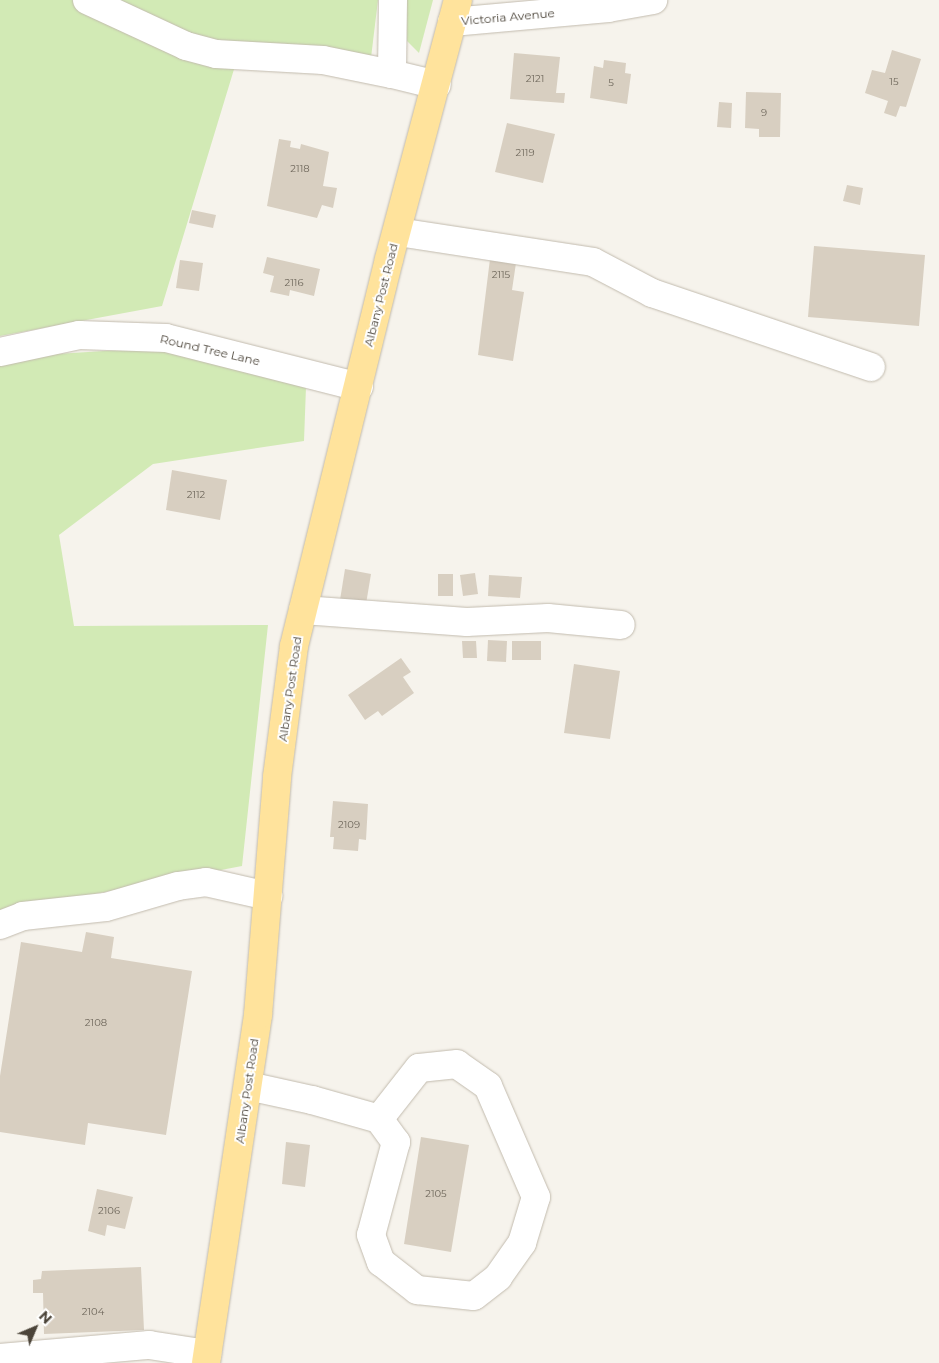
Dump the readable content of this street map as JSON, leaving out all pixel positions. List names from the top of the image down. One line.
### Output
{"streets":{"main road":["Albany Post Road"],"street":["Victoria Avenue","Round Tree Lane"]},"crossings":[["Victoria Avenue","Albany Post Road"],["Albany Post Road","Round Tree Lane"]],"house_numbers":["2121","15","5","9","2119","2118","2115","2116","2112","2109","2108","2105","2106","2104"],"north":"top right"}
